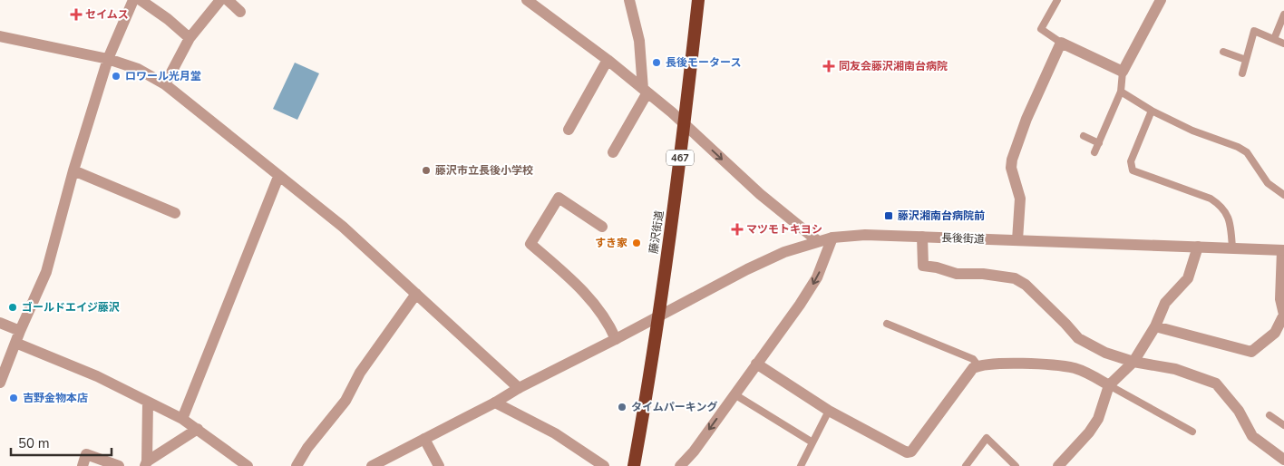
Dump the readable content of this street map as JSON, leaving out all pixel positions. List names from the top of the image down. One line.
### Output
{"streets":{"highway":["467","藤沢街道"],"street":["長後街道"]},"crossings":[["藤沢街道","長後街道"]],"places":{"health":["セイムス","同友会藤沢湘南台病院","マツモトキヨシ"],"other":["長後モータース","ロワール光月堂","藤沢市立長後小学校","すき家","ゴールドエイジ藤沢","吉野金物本店","タイムパーキング"],"transit":["藤沢湘南台病院前"]},"scale_bar":"50 m"}
